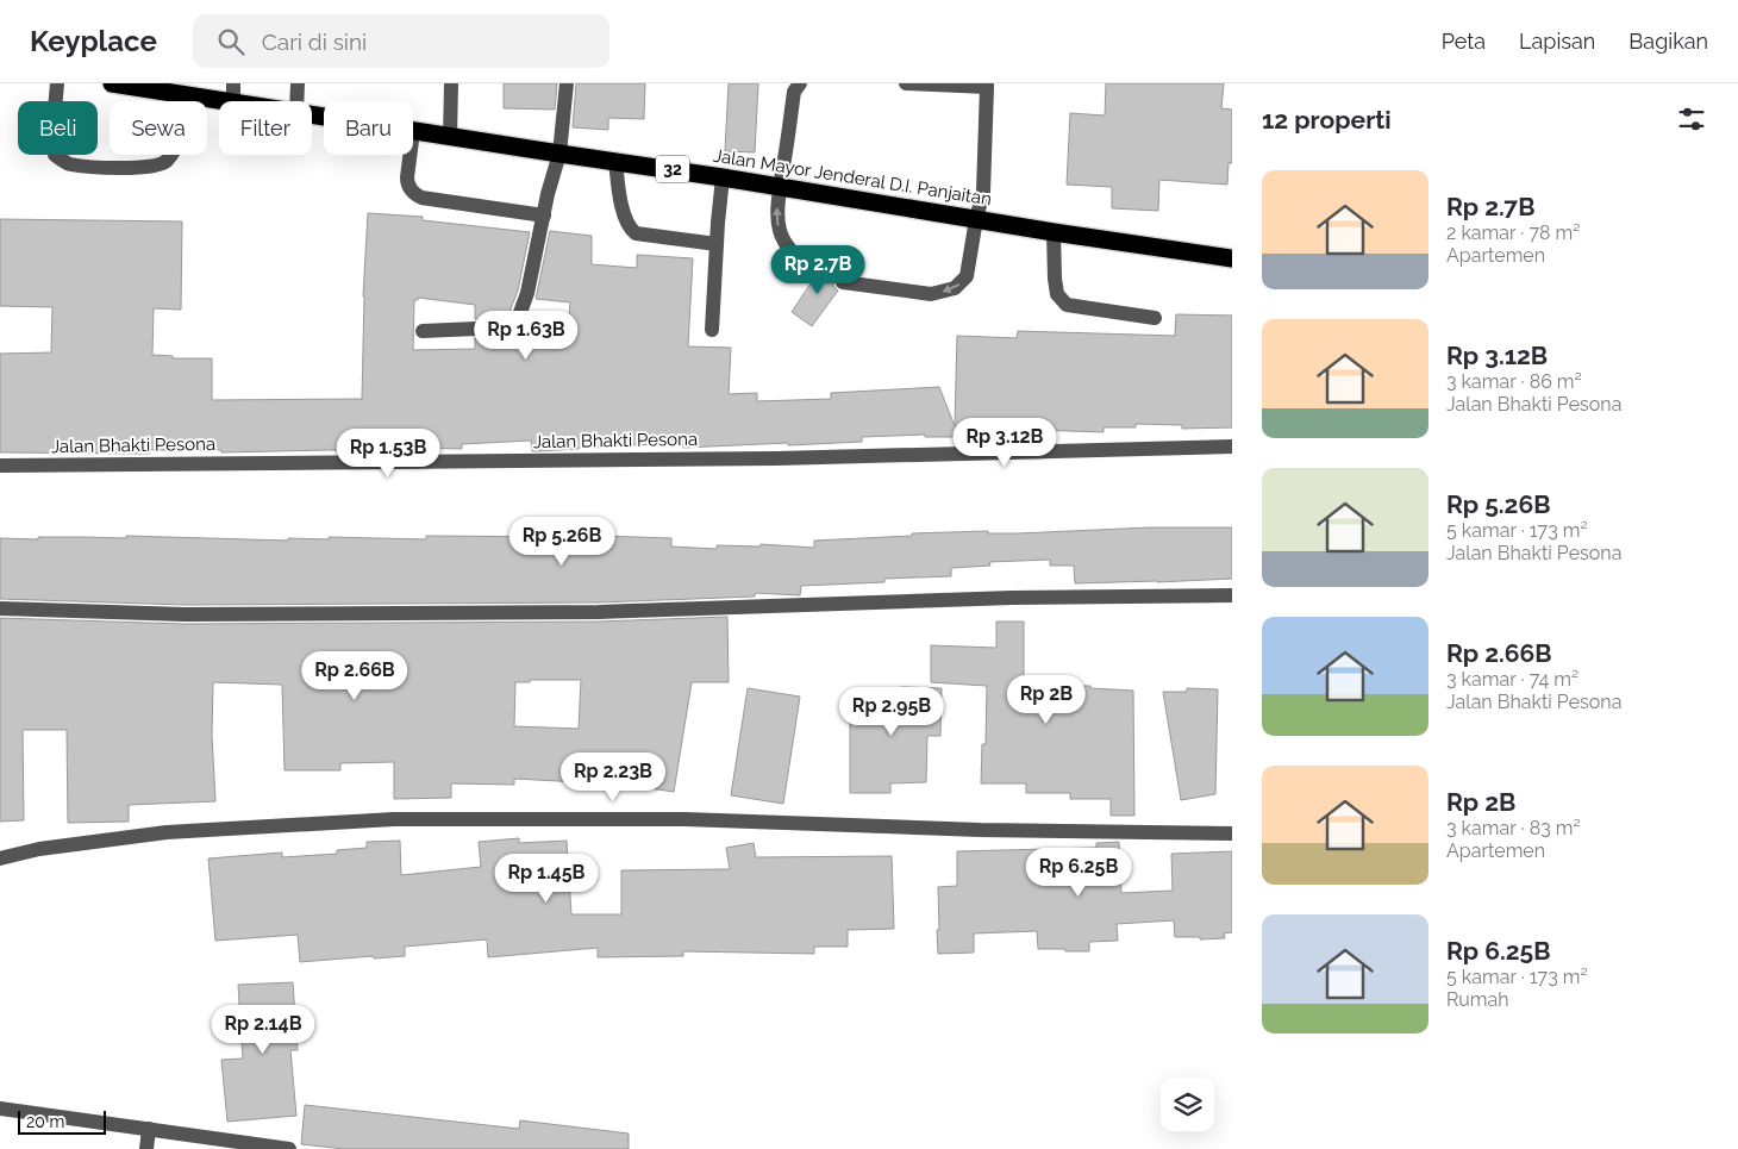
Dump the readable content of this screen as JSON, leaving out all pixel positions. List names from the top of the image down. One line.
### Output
{"streets":{"highway":["32","Jalan Mayor Jenderal D.I. Panjaitan"],"street":["Jalan Bhakti Pesona"]},"scale_bar":"20 m","page":{"header":"Keyplace","search":"Cari di sini","nav":["Peta","Lapisan","Bagikan"],"heading":"12 properti","chip":["Beli","Sewa","Filter","Baru"],"list":[{"name":"Rp 2.7B","note":"2 kamar · 78 m² · Apartemen"},{"name":"Rp 3.12B","note":"3 kamar · 86 m² · Jalan Bhakti Pesona"},{"name":"Rp 5.26B","note":"5 kamar · 173 m² · Jalan Bhakti Pesona"},{"name":"Rp 2.66B","note":"3 kamar · 74 m² · Jalan Bhakti Pesona"},{"name":"Rp 2B","note":"3 kamar · 83 m² · Apartemen"},{"name":"Rp 6.25B","note":"5 kamar · 173 m² · Rumah"}],"price":["Rp 2.7B","Rp 1.63B","Rp 3.12B","Rp 1.53B","Rp 5.26B","Rp 2.66B","Rp 2B","Rp 2.95B","Rp 2.23B","Rp 6.25B","Rp 1.45B","Rp 2.14B"],"scale":"20 m"}}
